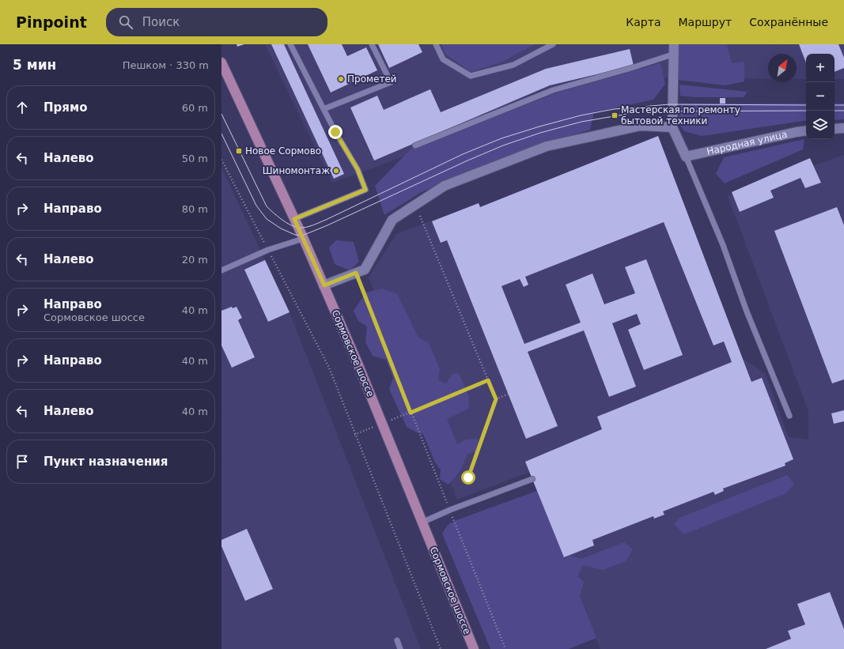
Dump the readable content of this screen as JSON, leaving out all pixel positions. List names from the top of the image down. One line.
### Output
{"streets":{"main road":["Сормовское шоссе"],"street":["Народная улица"]},"places":{"other":["Прометей","Шиномонтаж"],"transit":["Мастерская по ремонту бытовой техники","Новое Сормово"]},"north":"top right","page":{"header":"Pinpoint","search":"Поиск","nav":["Карта","Маршрут","Сохранённые"],"heading":["5 мин","Пешком · 330 m"],"map_buttons":["+","−"],"list":[["Прямо","60 m"],["Налево","50 m"],["Направо","80 m"],["Налево","20 m"],["Направо","Сормовское шоссе","40 m"],["Направо","40 m"],["Налево","40 m"],"Пункт назначения"]}}
